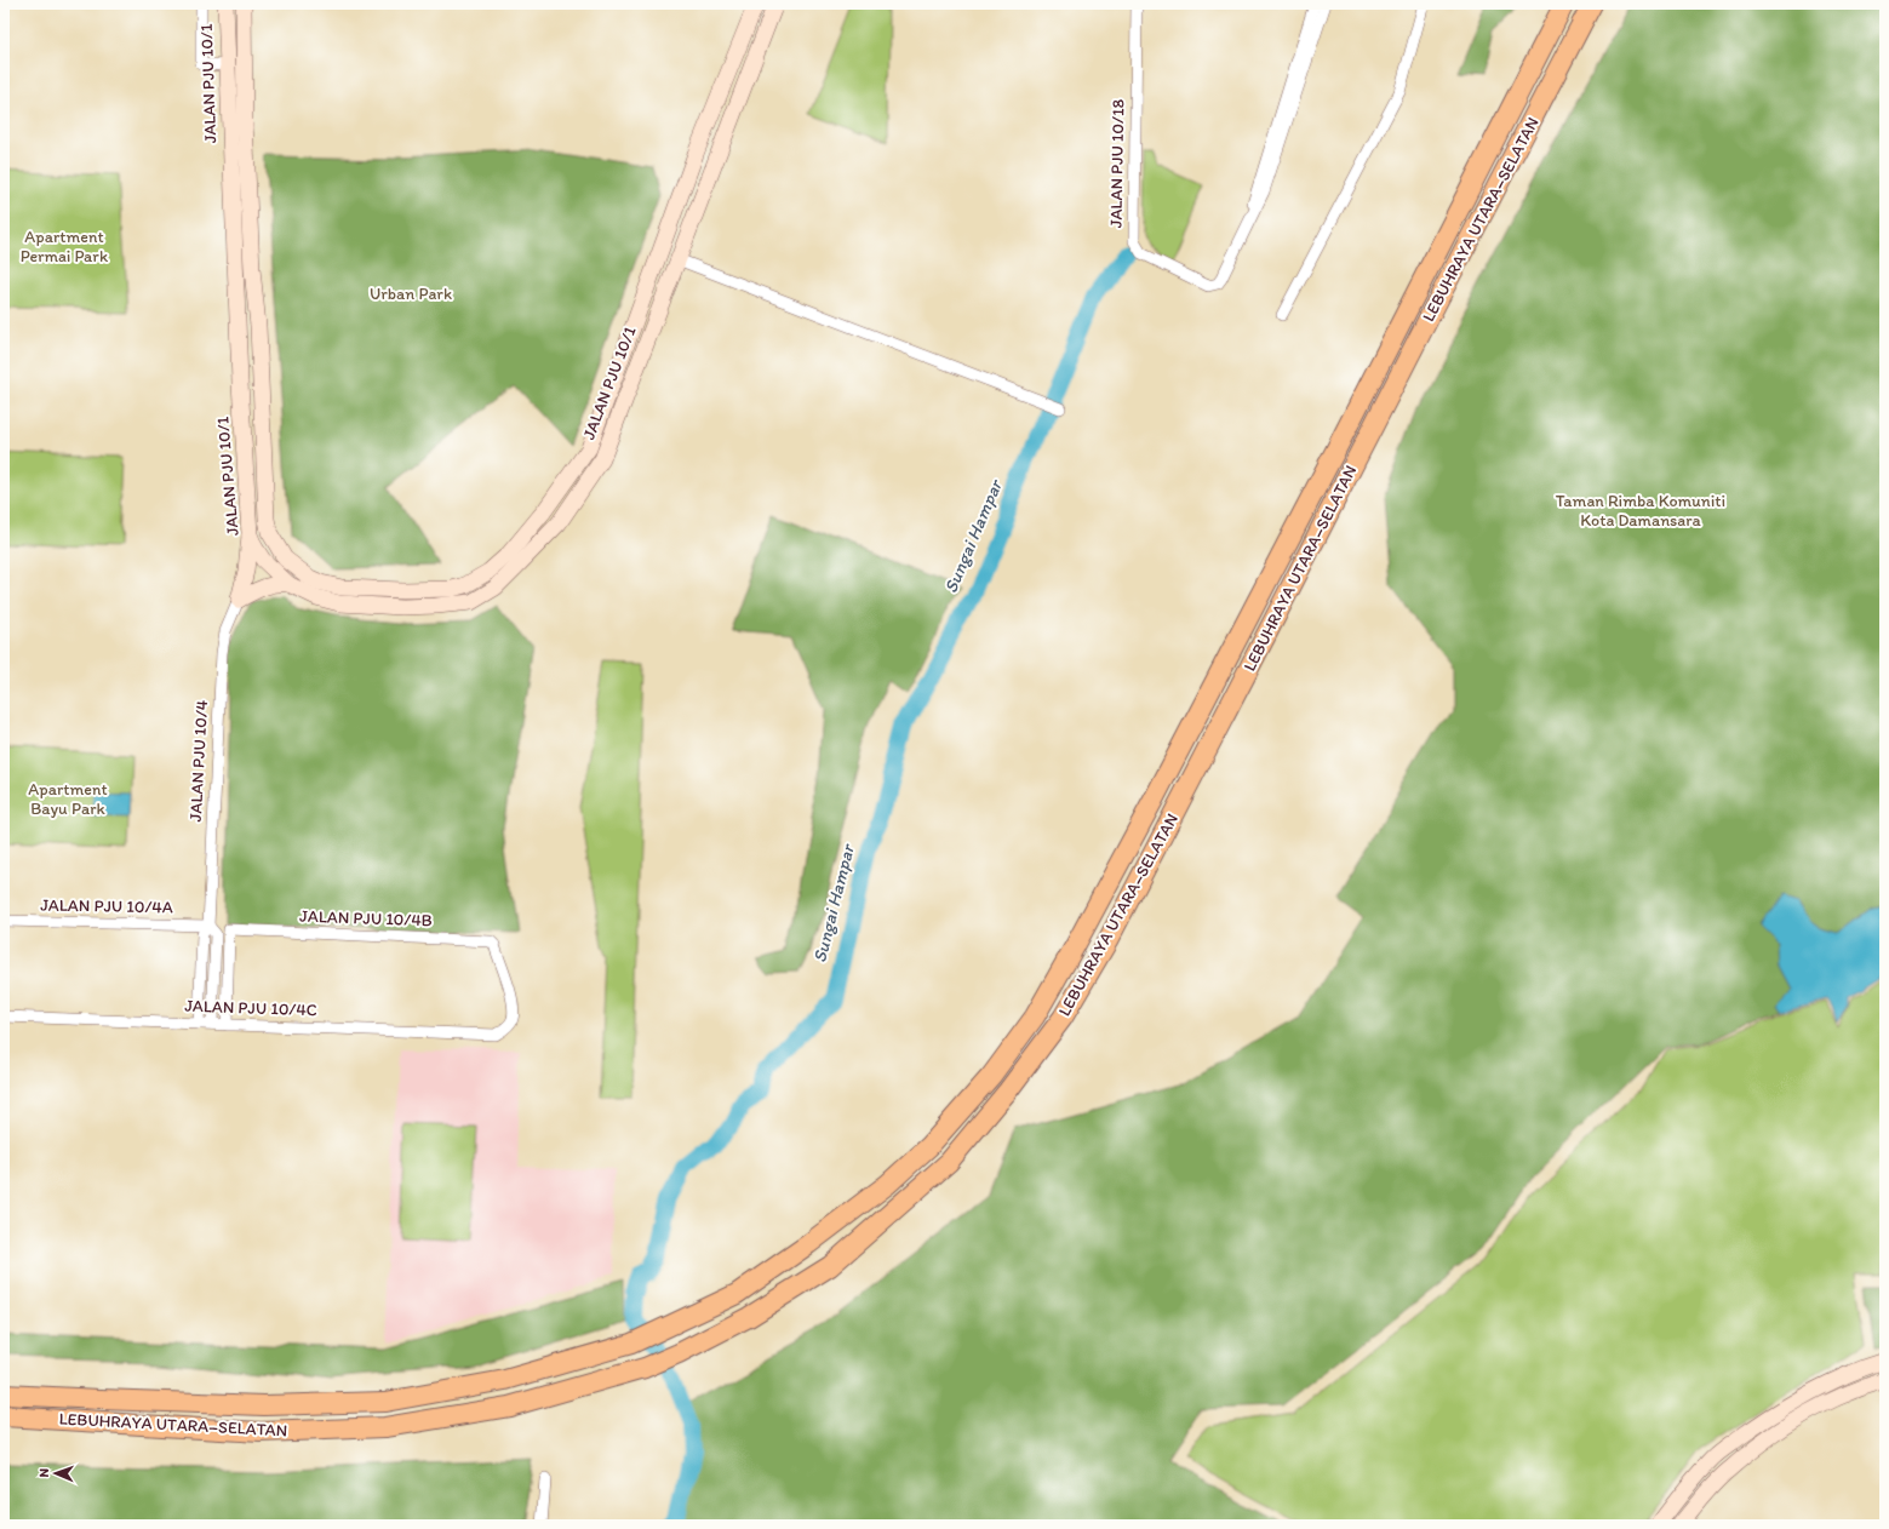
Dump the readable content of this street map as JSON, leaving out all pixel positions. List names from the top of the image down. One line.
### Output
{"streets":{"highway":["LEBUHRAYA UTARA–SELATAN"],"street":["JALAN PJU 10/1","JALAN PJU 10/18","JALAN PJU 10/4","JALAN PJU 10/4A","JALAN PJU 10/4B","JALAN PJU 10/4C"]},"crossings":[["JALAN PJU 10/4","JALAN PJU 10/4A"],["JALAN PJU 10/4","JALAN PJU 10/4C"],["JALAN PJU 10/4B","JALAN PJU 10/4C"]],"water":["Sungai Hampar"],"parks":["Apartment Permai Park","Urban Park","Taman Rimba Komuniti Kota Damansara","Apartment Bayu Park"],"north":"left"}
